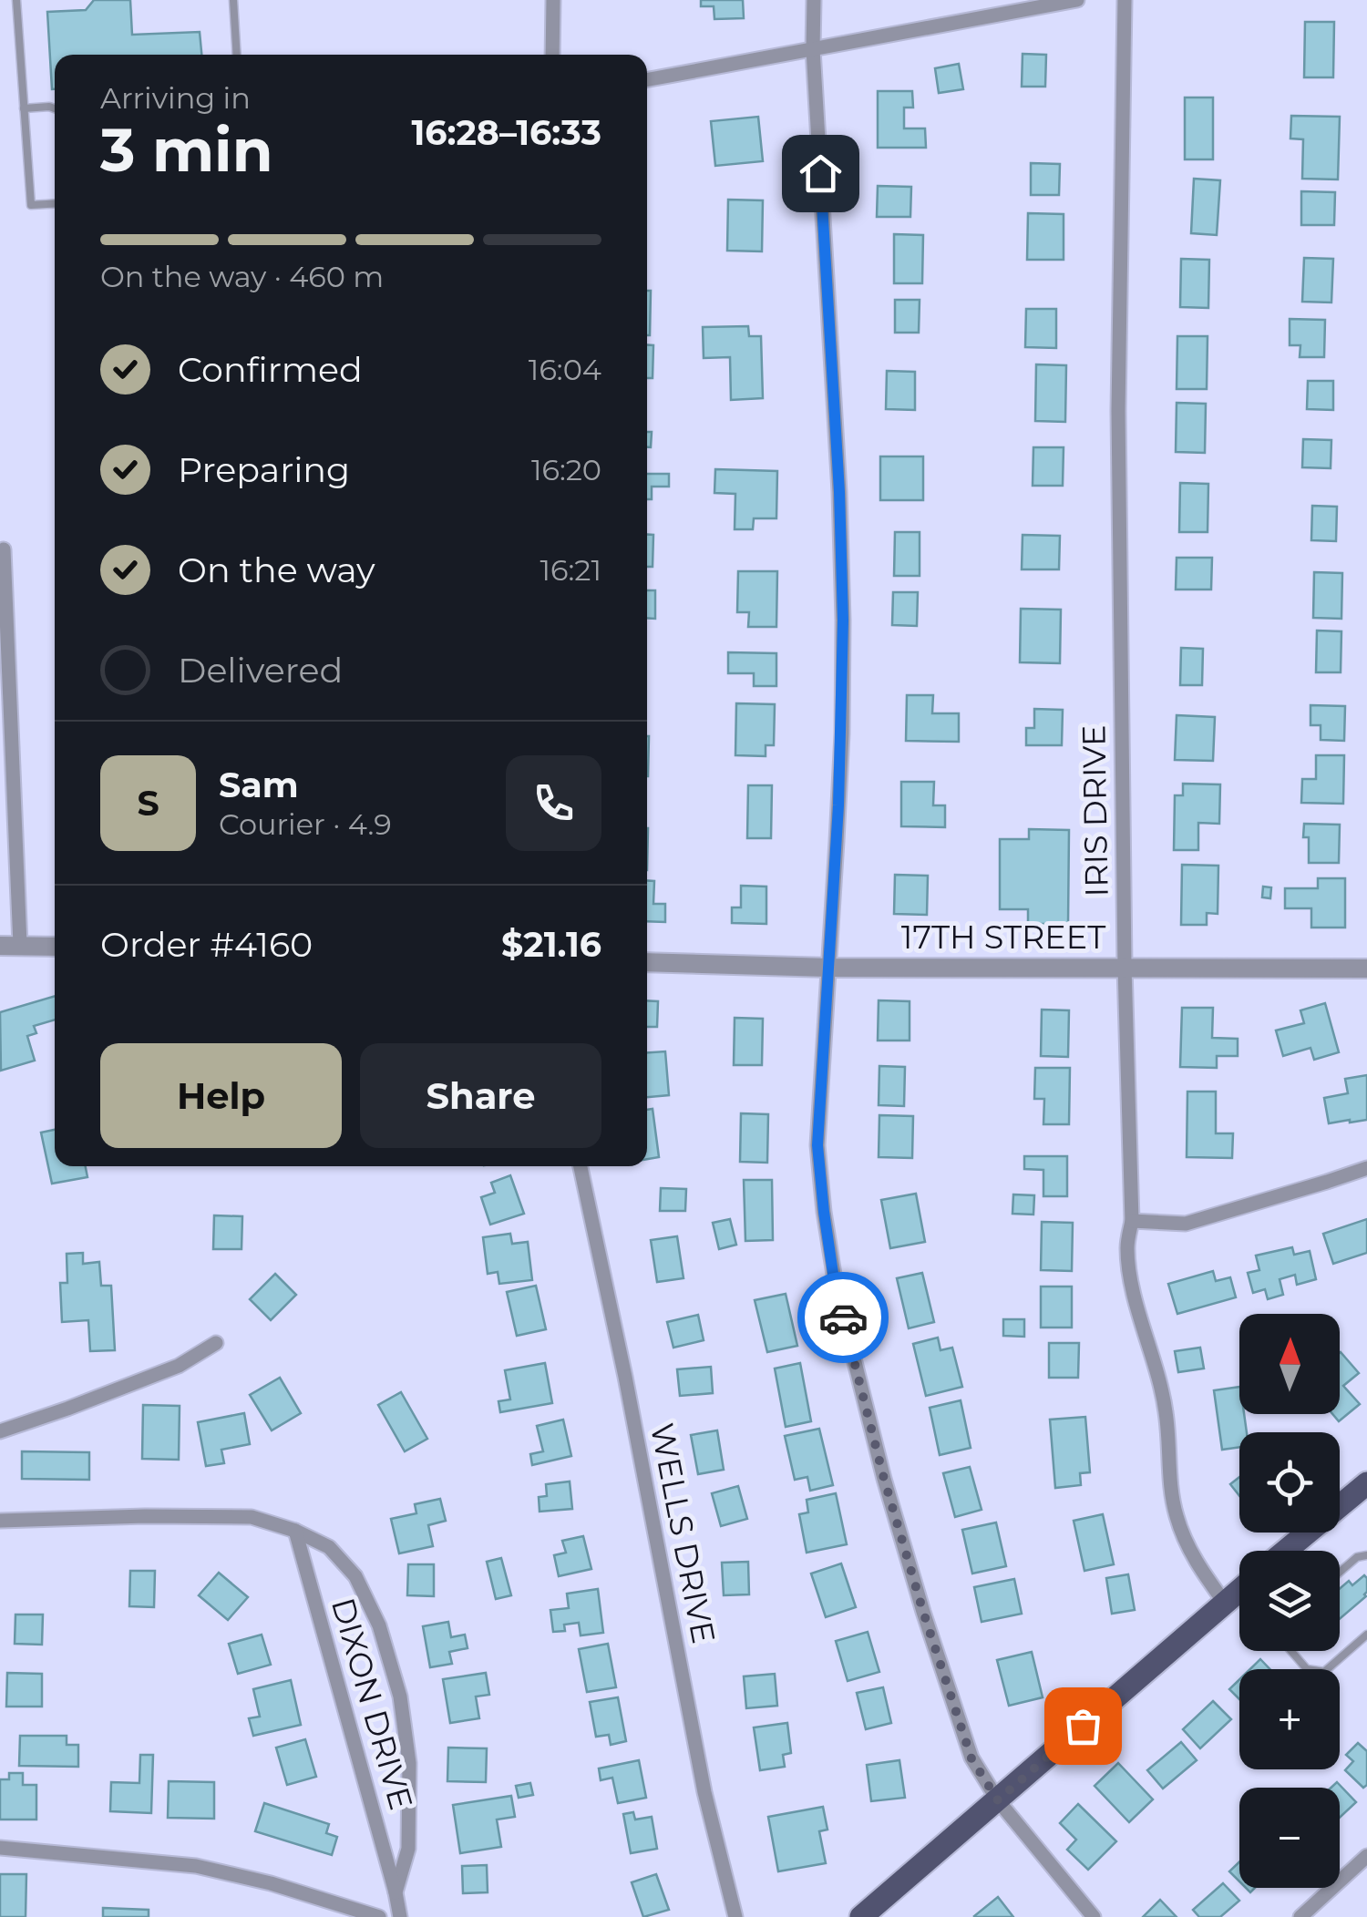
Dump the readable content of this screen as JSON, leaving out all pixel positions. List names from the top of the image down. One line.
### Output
{"streets":{"street":["IRIS DRIVE","17TH STREET","WELLS DRIVE","DIXON DRIVE"]},"crossings":[["IRIS DRIVE","17TH STREET"]],"north":"top","page":{"heading":["3 min","Arriving in","16:28–16:33"],"panel":["Sam","Courier · 4.9","Order #4160","$21.16"],"bar":"On the way · 460 m","list":[["Confirmed","16:04"],["Preparing","16:20"],["On the way","16:21"],"Delivered"],"round":"S","buttons":["Help","Share"],"map_buttons":["+","−"]}}
